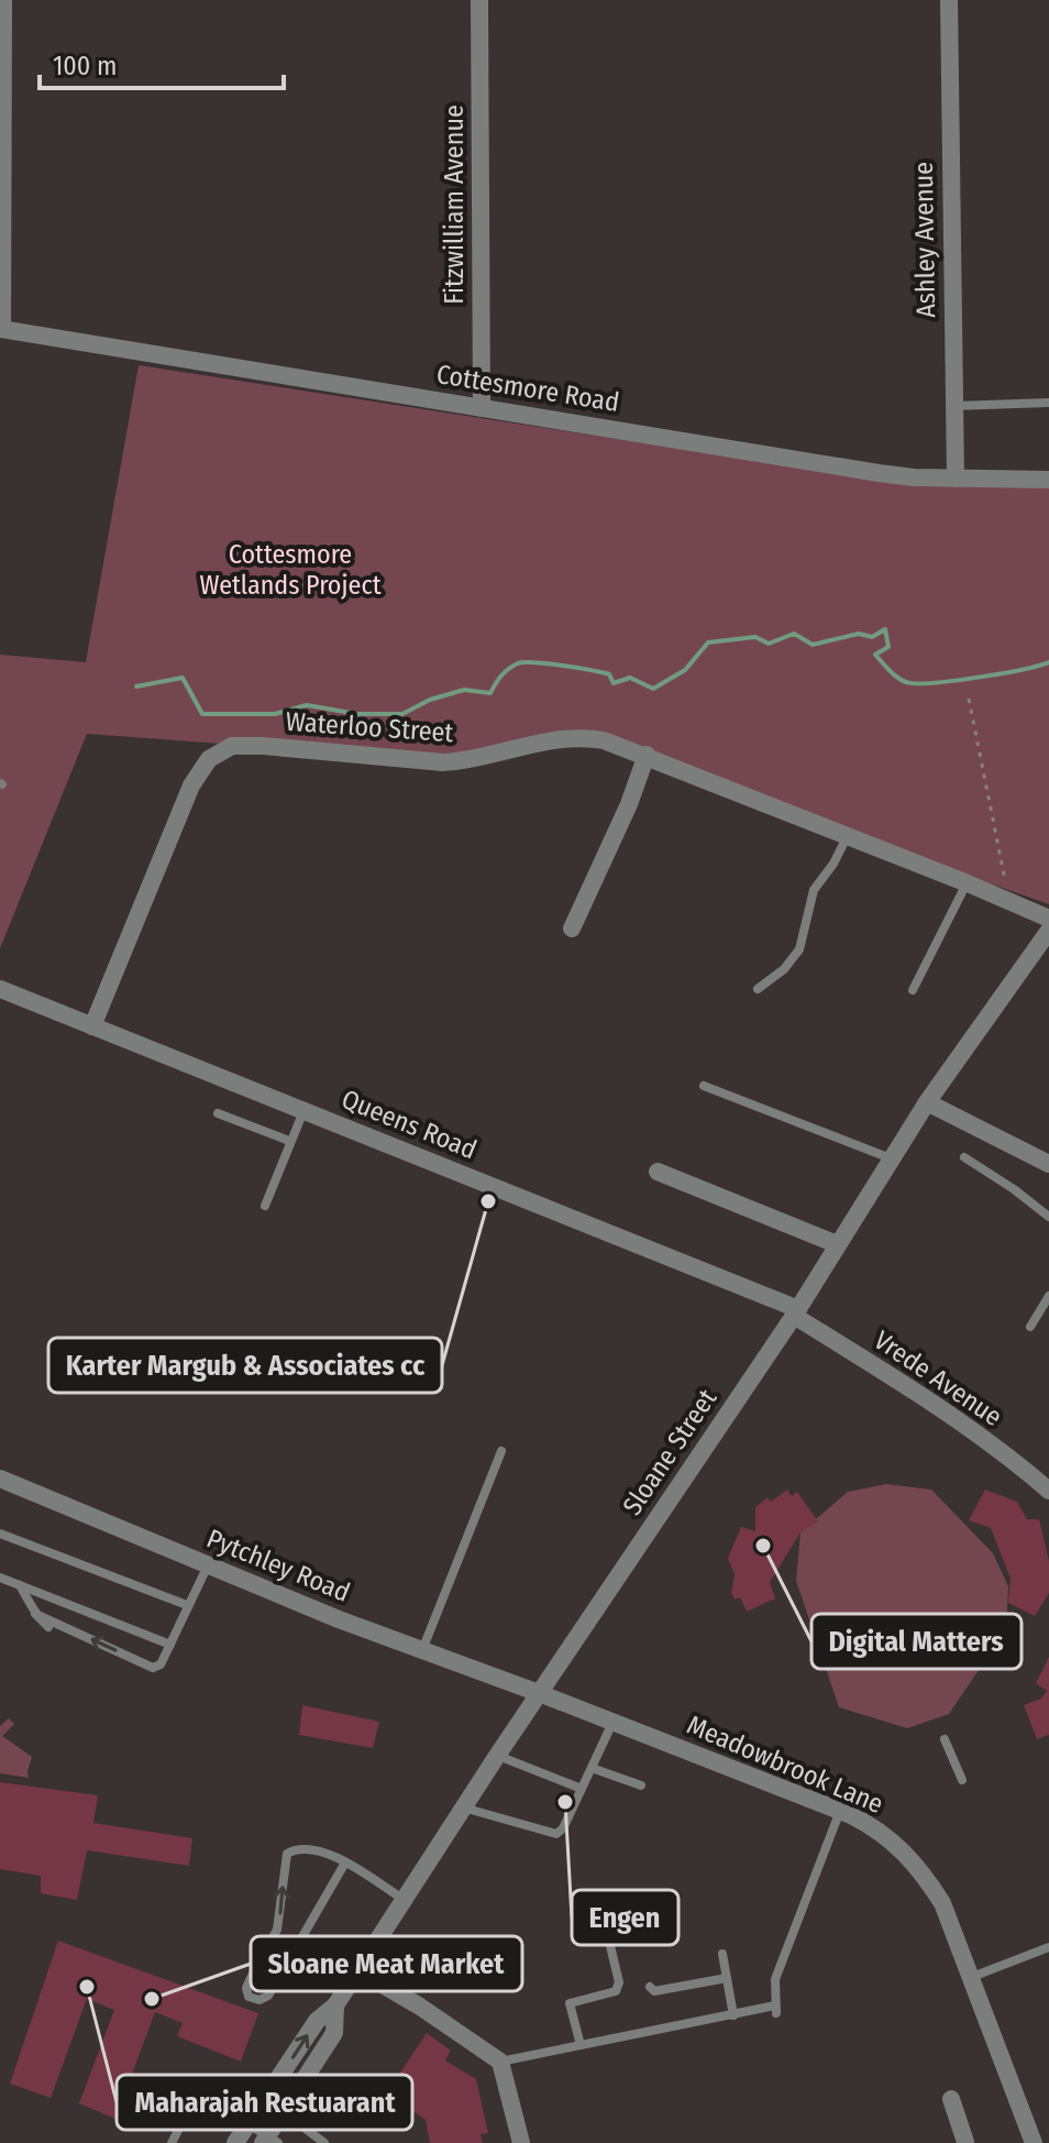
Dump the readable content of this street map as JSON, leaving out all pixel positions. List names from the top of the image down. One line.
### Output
{"streets":{"street":["Fitzwilliam Avenue","Ashley Avenue","Cottesmore Road","Waterloo Street","Queens Road","Vrede Avenue","Sloane Street","Pytchley Road","Meadowbrook Lane"]},"crossings":[["Fitzwilliam Avenue","Cottesmore Road"],["Ashley Avenue","Cottesmore Road"],["Waterloo Street","Queens Road"],["Queens Road","Vrede Avenue"],["Queens Road","Sloane Street"],["Vrede Avenue","Sloane Street"],["Sloane Street","Pytchley Road"],["Sloane Street","Meadowbrook Lane"],["Pytchley Road","Meadowbrook Lane"]],"parks":["Cottesmore Wetlands Project"],"places":["Karter Margub & Associates cc","Digital Matters","Engen","Maharajah Restuarant","Sloane Meat Market"],"scale_bar":"100 m"}
